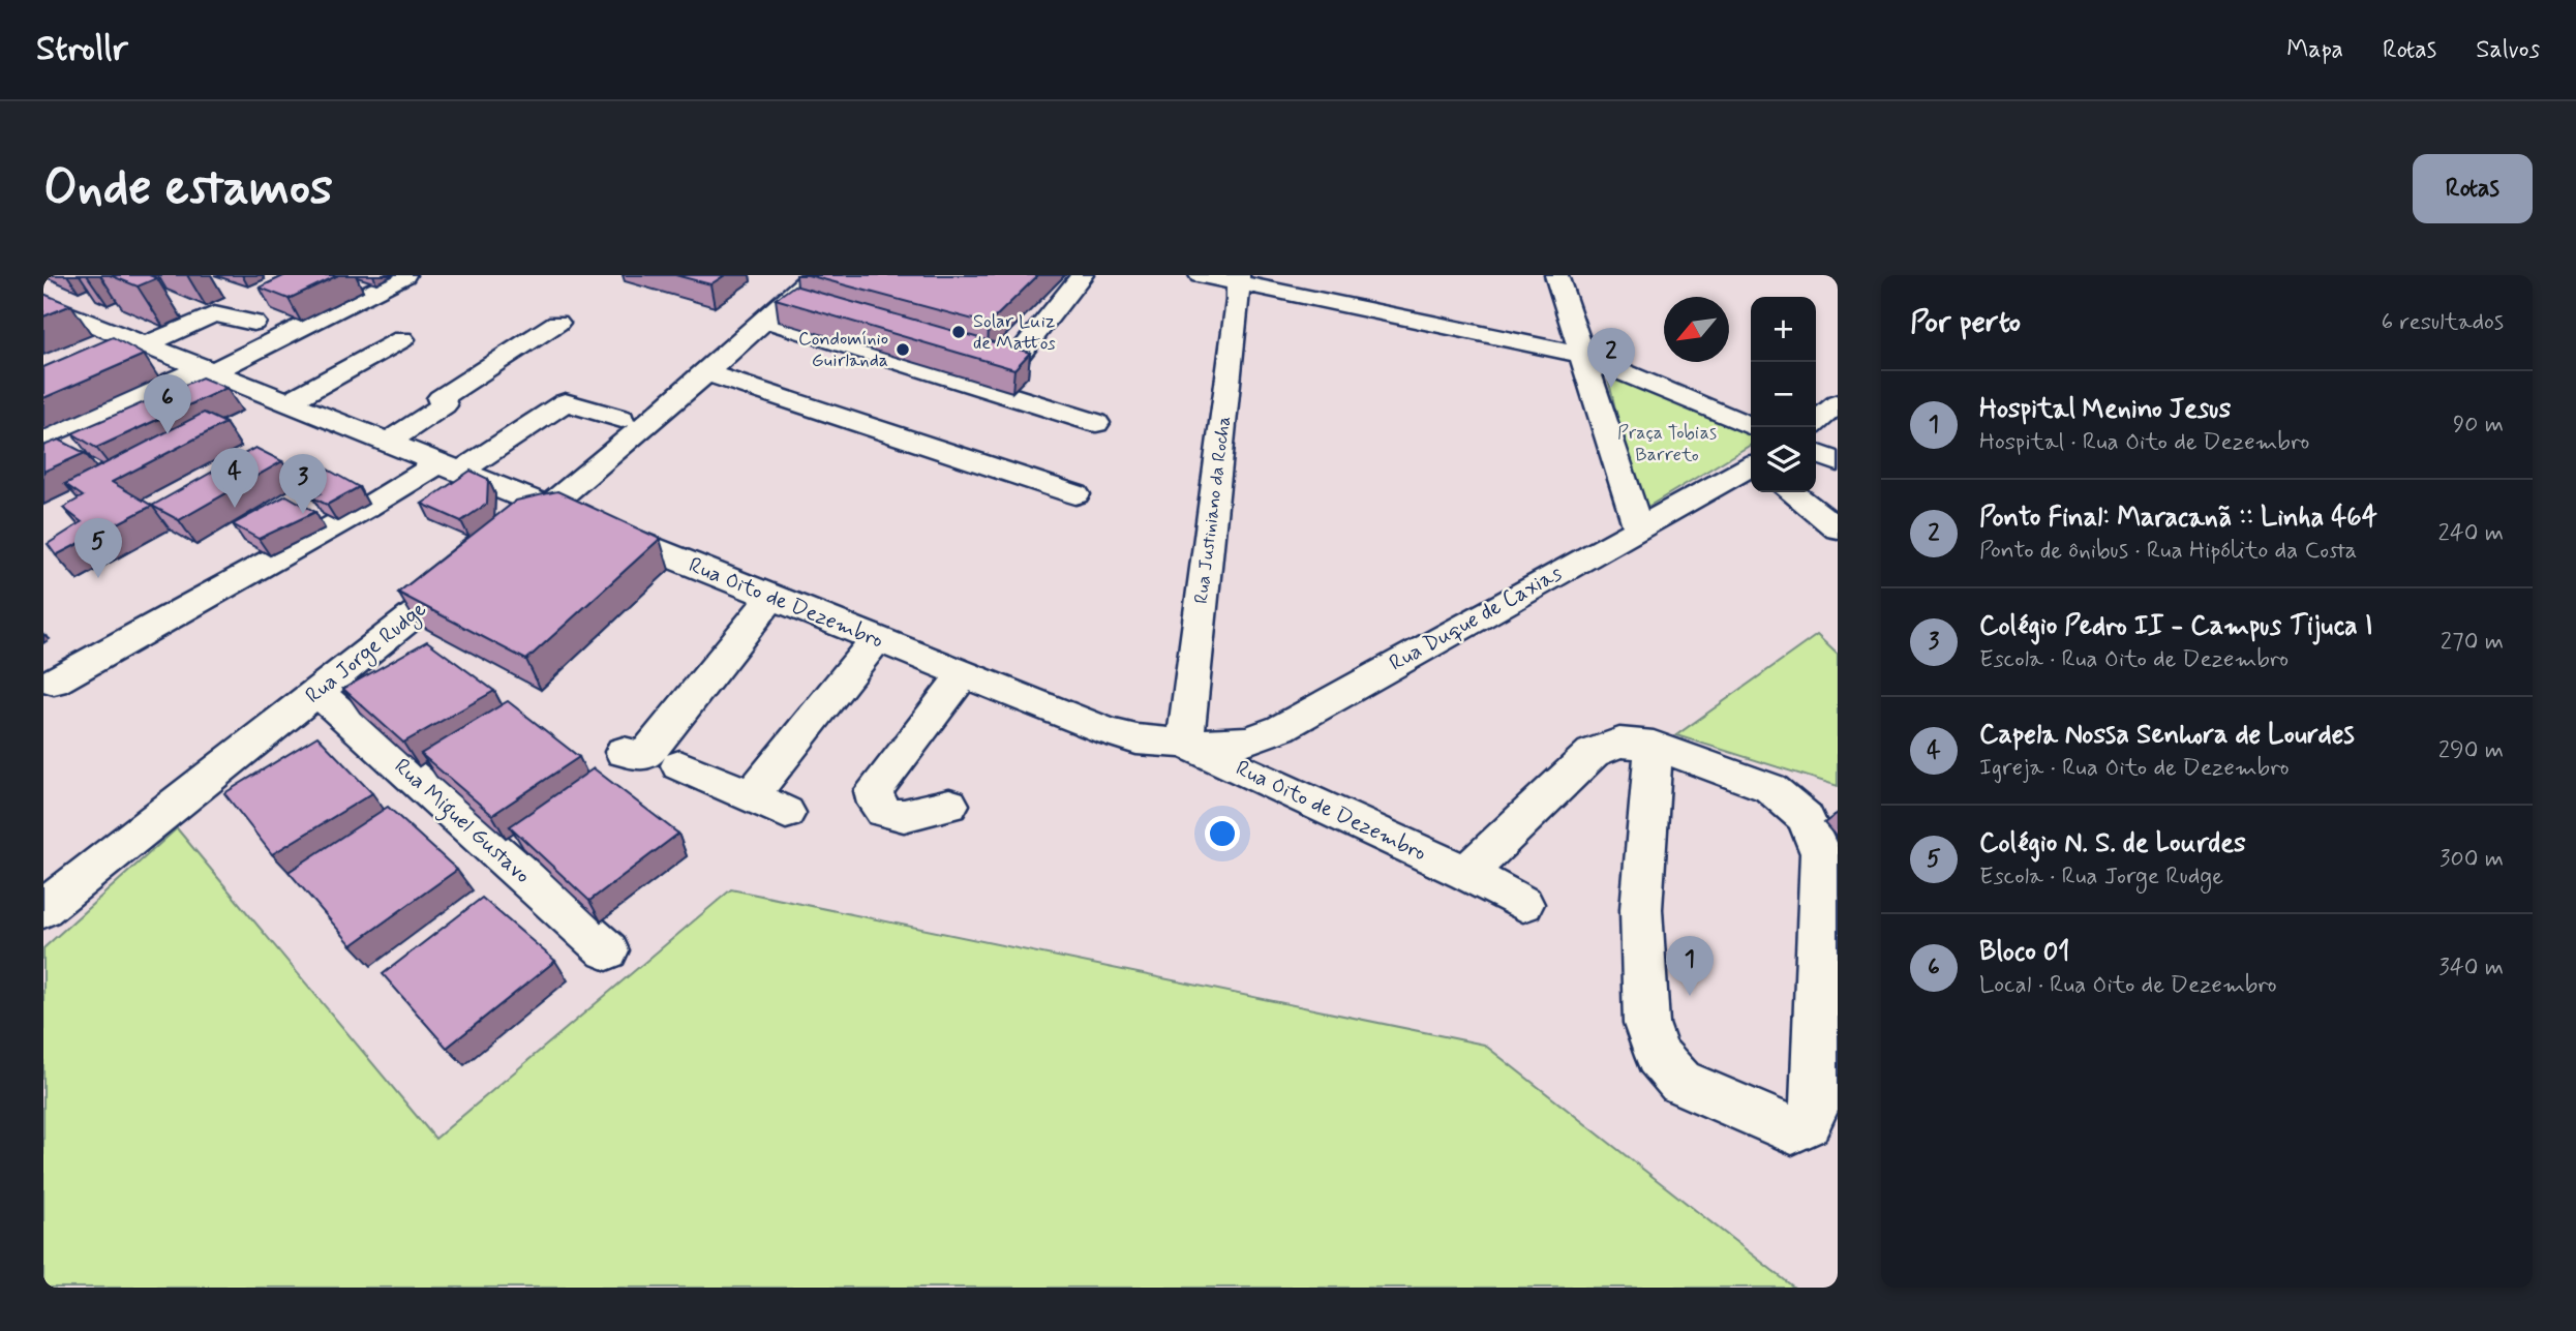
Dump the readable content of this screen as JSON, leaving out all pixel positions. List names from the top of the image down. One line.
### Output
{"streets":{"street":["Rua Justiniano da Rocha","Rua Oito de Dezembro","Rua Duque de Caxias","Rua Jorge Rudge","Rua Miguel Gustavo"]},"crossings":[["Rua Justiniano da Rocha","Rua Oito de Dezembro"],["Rua Justiniano da Rocha","Rua Duque de Caxias"],["Rua Oito de Dezembro","Rua Duque de Caxias"],["Rua Oito de Dezembro","Rua Jorge Rudge"],["Rua Jorge Rudge","Rua Miguel Gustavo"]],"parks":["Praça Tobias Barreto"],"places":["Solar Luiz de Mattos","Condomínio Guirlanda"],"north":"bottom left","page":{"header":"Strollr","nav":["Mapa","Rotas","Salvos"],"buttons":"Rotas","title":"Onde estamos","heading":["Por perto","6 resultados"],"map_buttons":["+","−"],"pins":["2","6","4","3","5","1"],"list":[{"mark":"1","name":"Hospital Menino Jesus","note":"Hospital · Rua Oito de Dezembro","value":"90 m"},{"mark":"2","name":"Ponto Final: Maracanã :: Linha 464","note":"Ponto de ônibus · Rua Hipólito da Costa","value":"240 m"},{"mark":"3","name":"Colégio Pedro II - Campus Tijuca I","note":"Escola · Rua Oito de Dezembro","value":"270 m"},{"mark":"4","name":"Capela Nossa Senhora de Lourdes","note":"Igreja · Rua Oito de Dezembro","value":"290 m"},{"mark":"5","name":"Colégio N. S. de Lourdes","note":"Escola · Rua Jorge Rudge","value":"300 m"},{"mark":"6","name":"Bloco 01","note":"Local · Rua Oito de Dezembro","value":"340 m"}]}}
